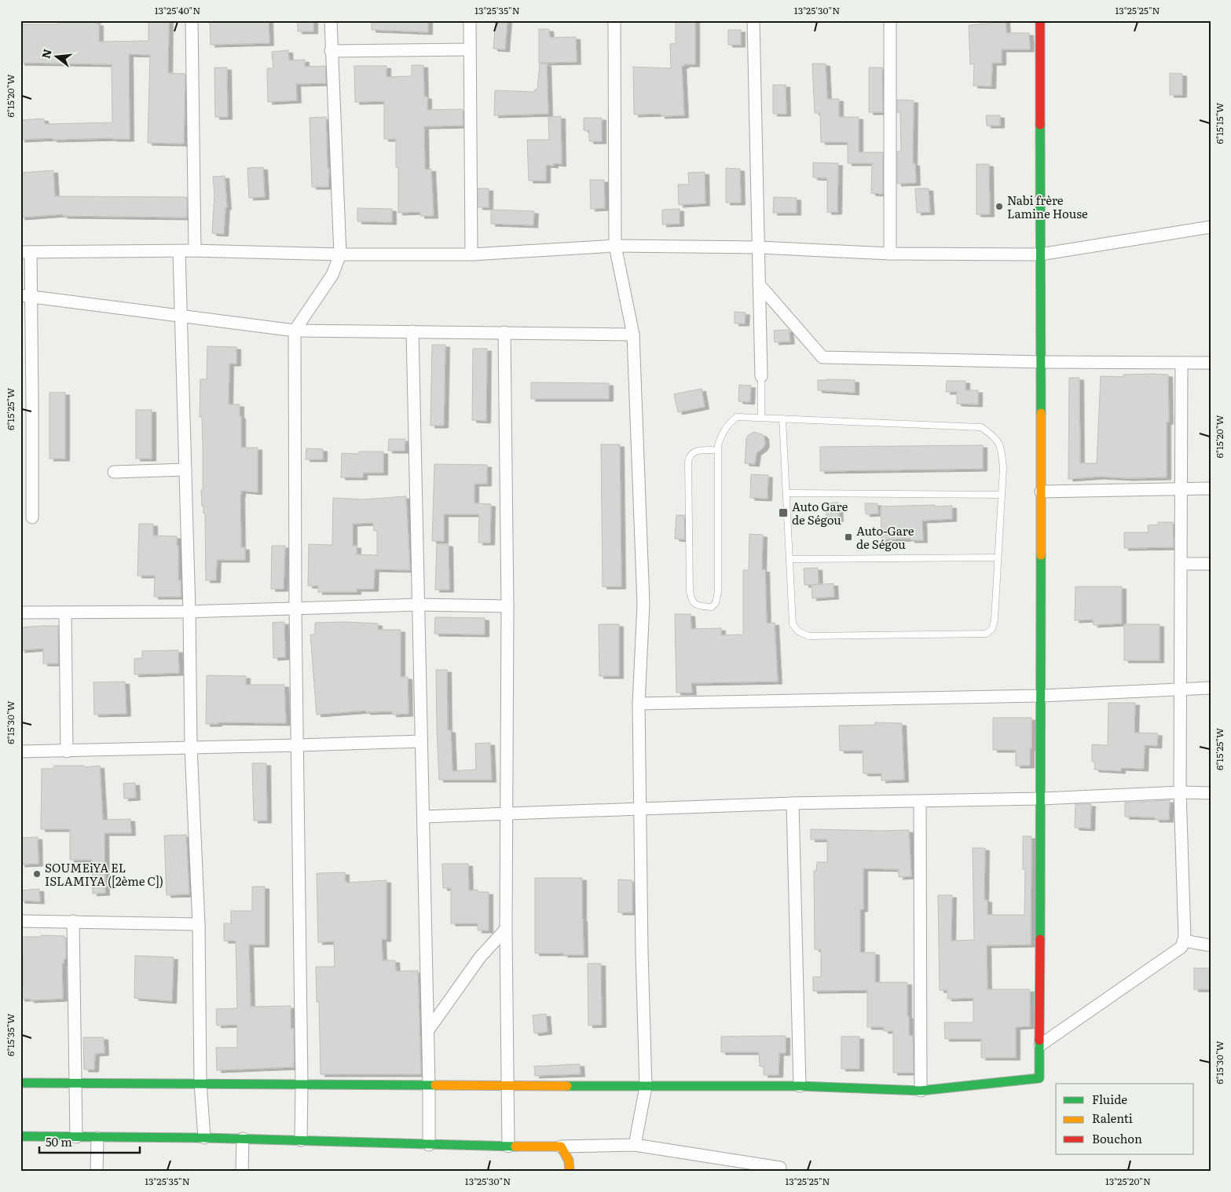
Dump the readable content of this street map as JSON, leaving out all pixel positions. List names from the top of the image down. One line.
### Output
{"places":{"other":["Nabi frère Lamine House","SOUMEiYA EL ISLAMIYA ([2ème C])"],"transit":["Auto Gare de Ségou","Auto-Gare de Ségou"]},"legend":["Fluide","Ralenti","Bouchon"],"scale_bar":"50 m","north":"left","coordinates":["13°25'40\"N","13°25'35\"N","13°25'30\"N","13°25'25\"N","6°15'20\"W","6°15'15\"W","6°15'25\"W","6°15'30\"W","6°15'35\"W","13°25'20\"N"]}
